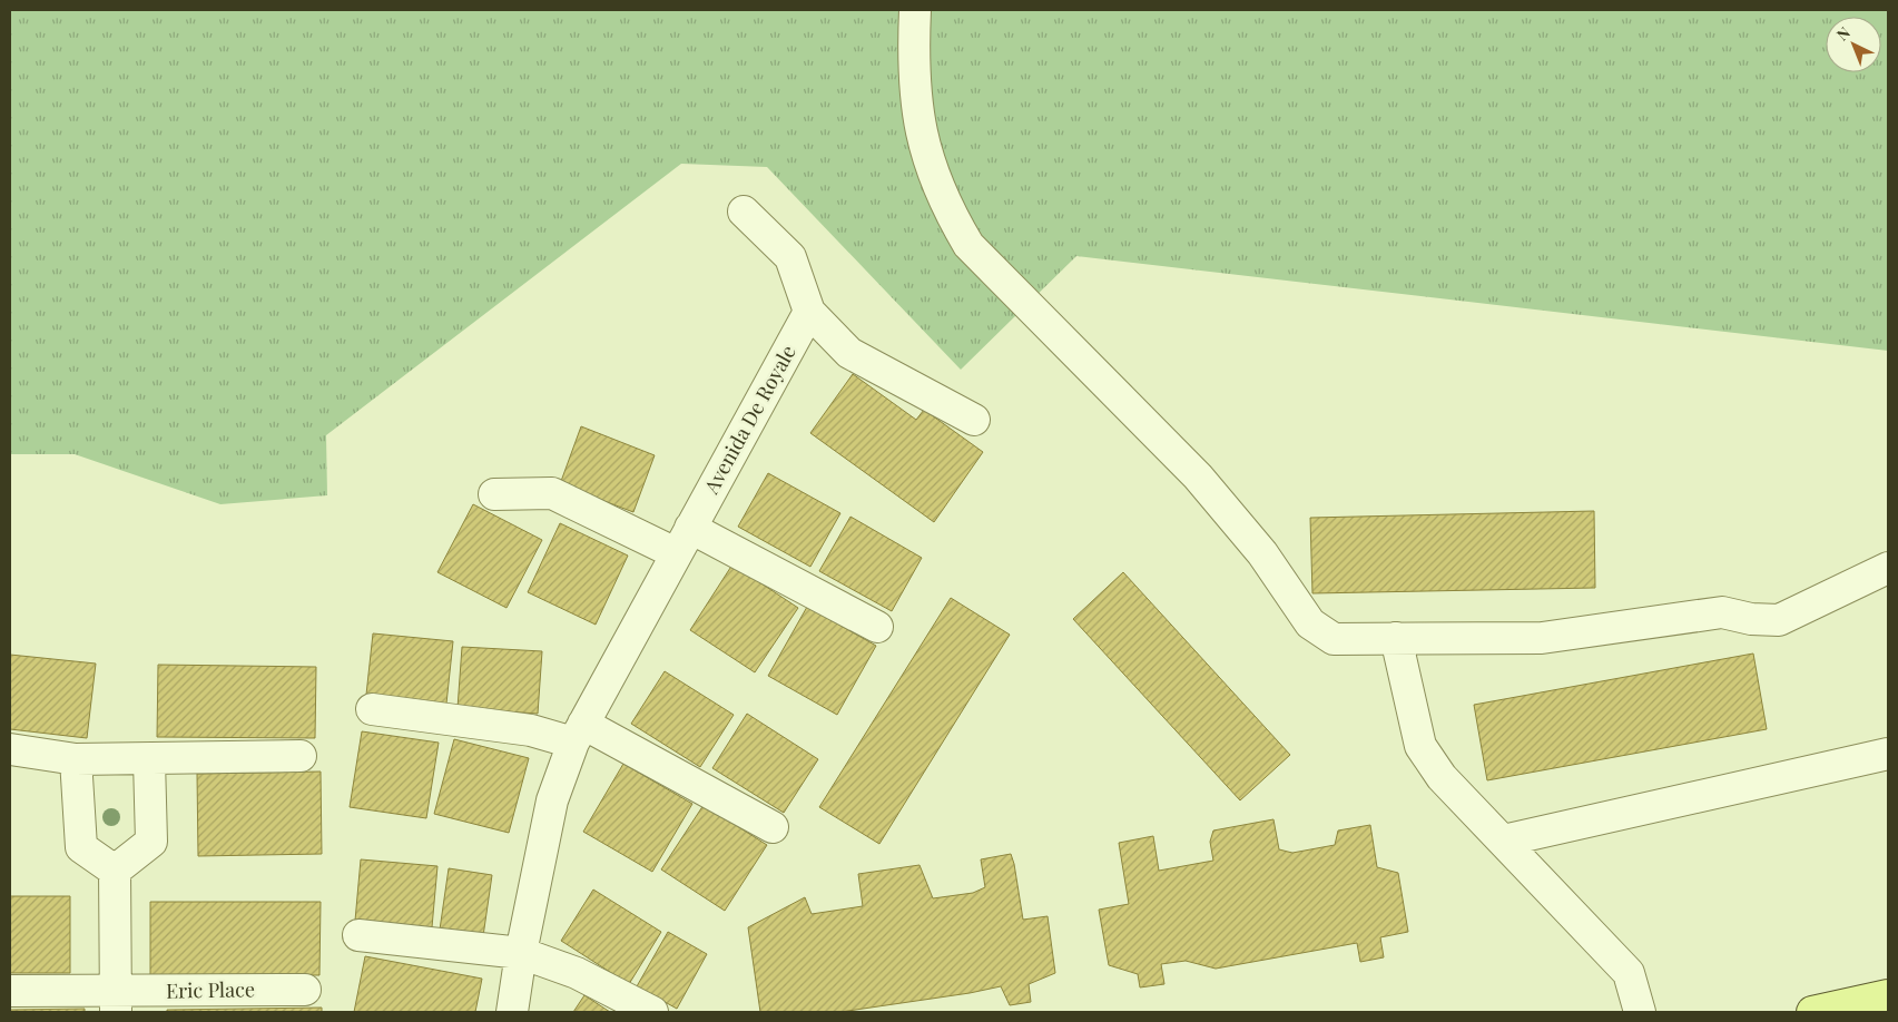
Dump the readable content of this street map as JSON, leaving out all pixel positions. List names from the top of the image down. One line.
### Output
{"streets":{"street":["Avenida De Royale","Eric Place"]},"north":"top left"}
